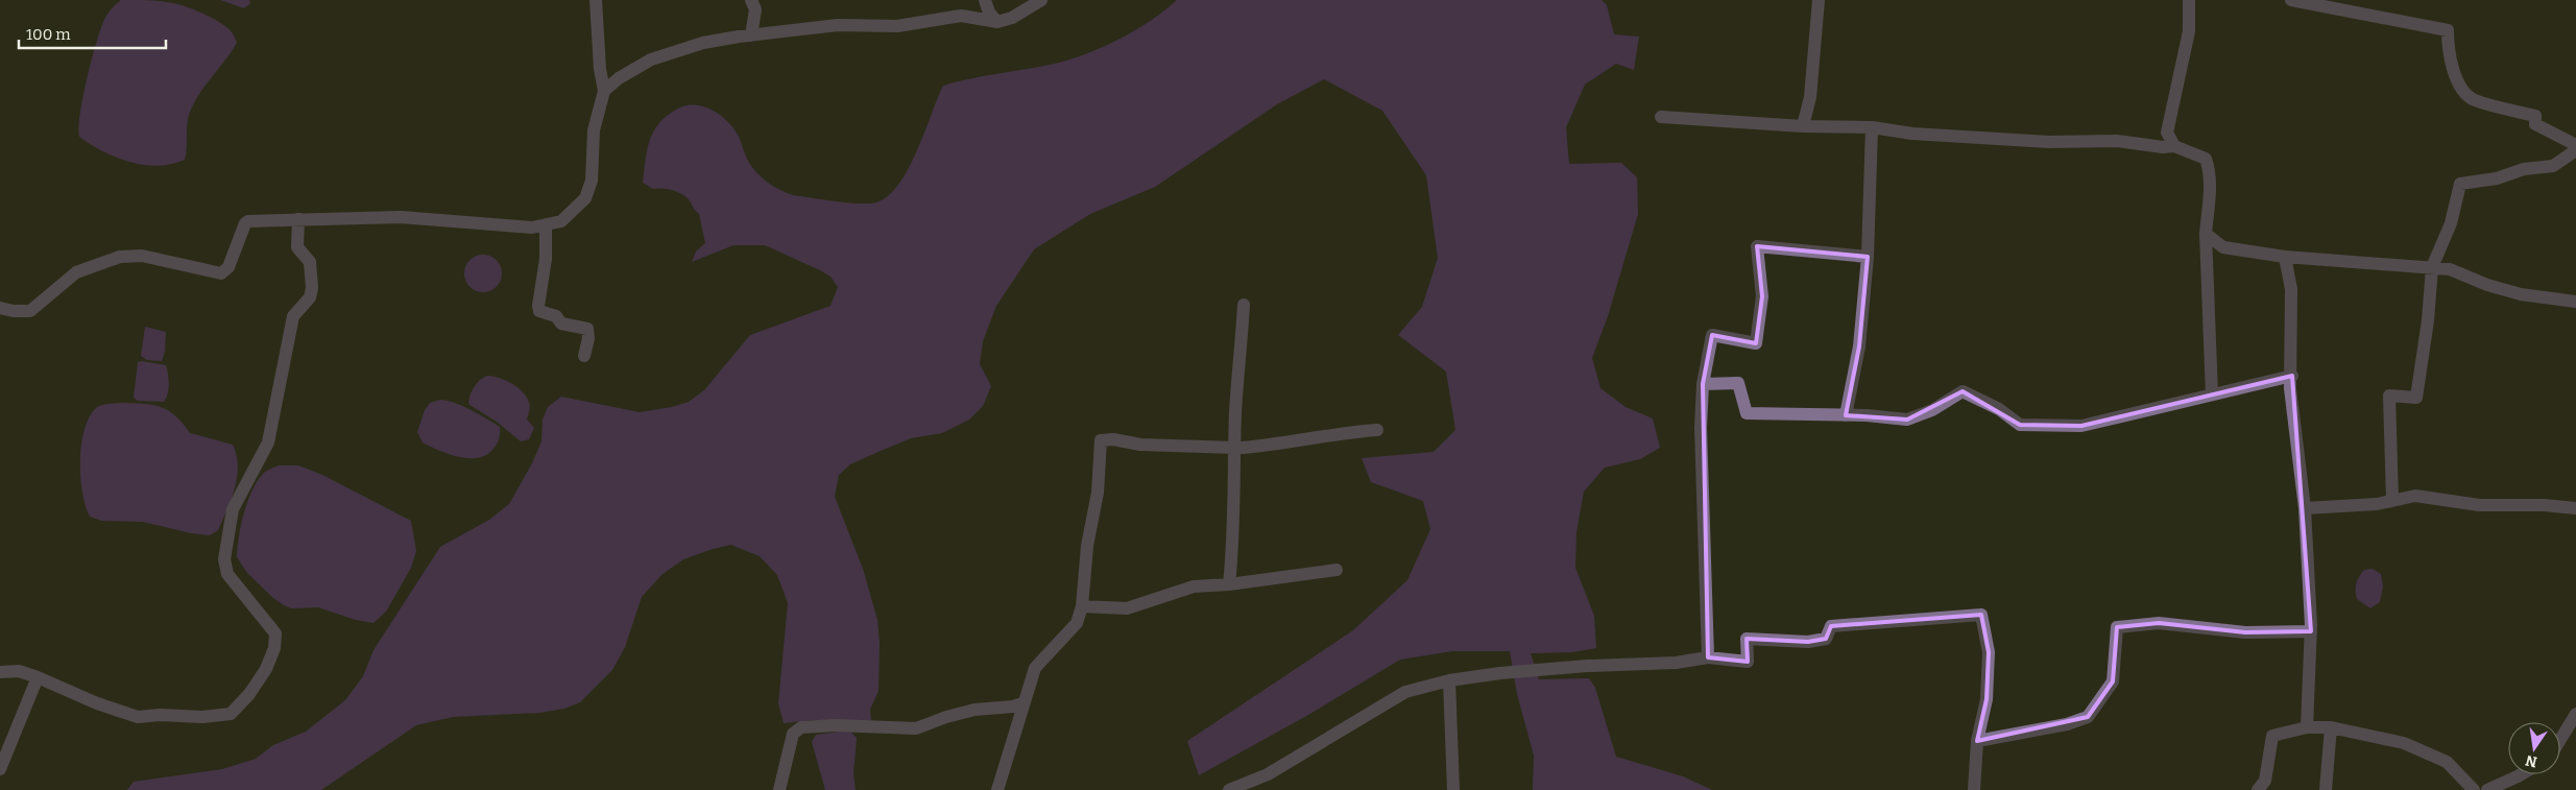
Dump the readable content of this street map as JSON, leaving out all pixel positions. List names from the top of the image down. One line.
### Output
{"scale_bar":"100 m","north":"bottom"}
